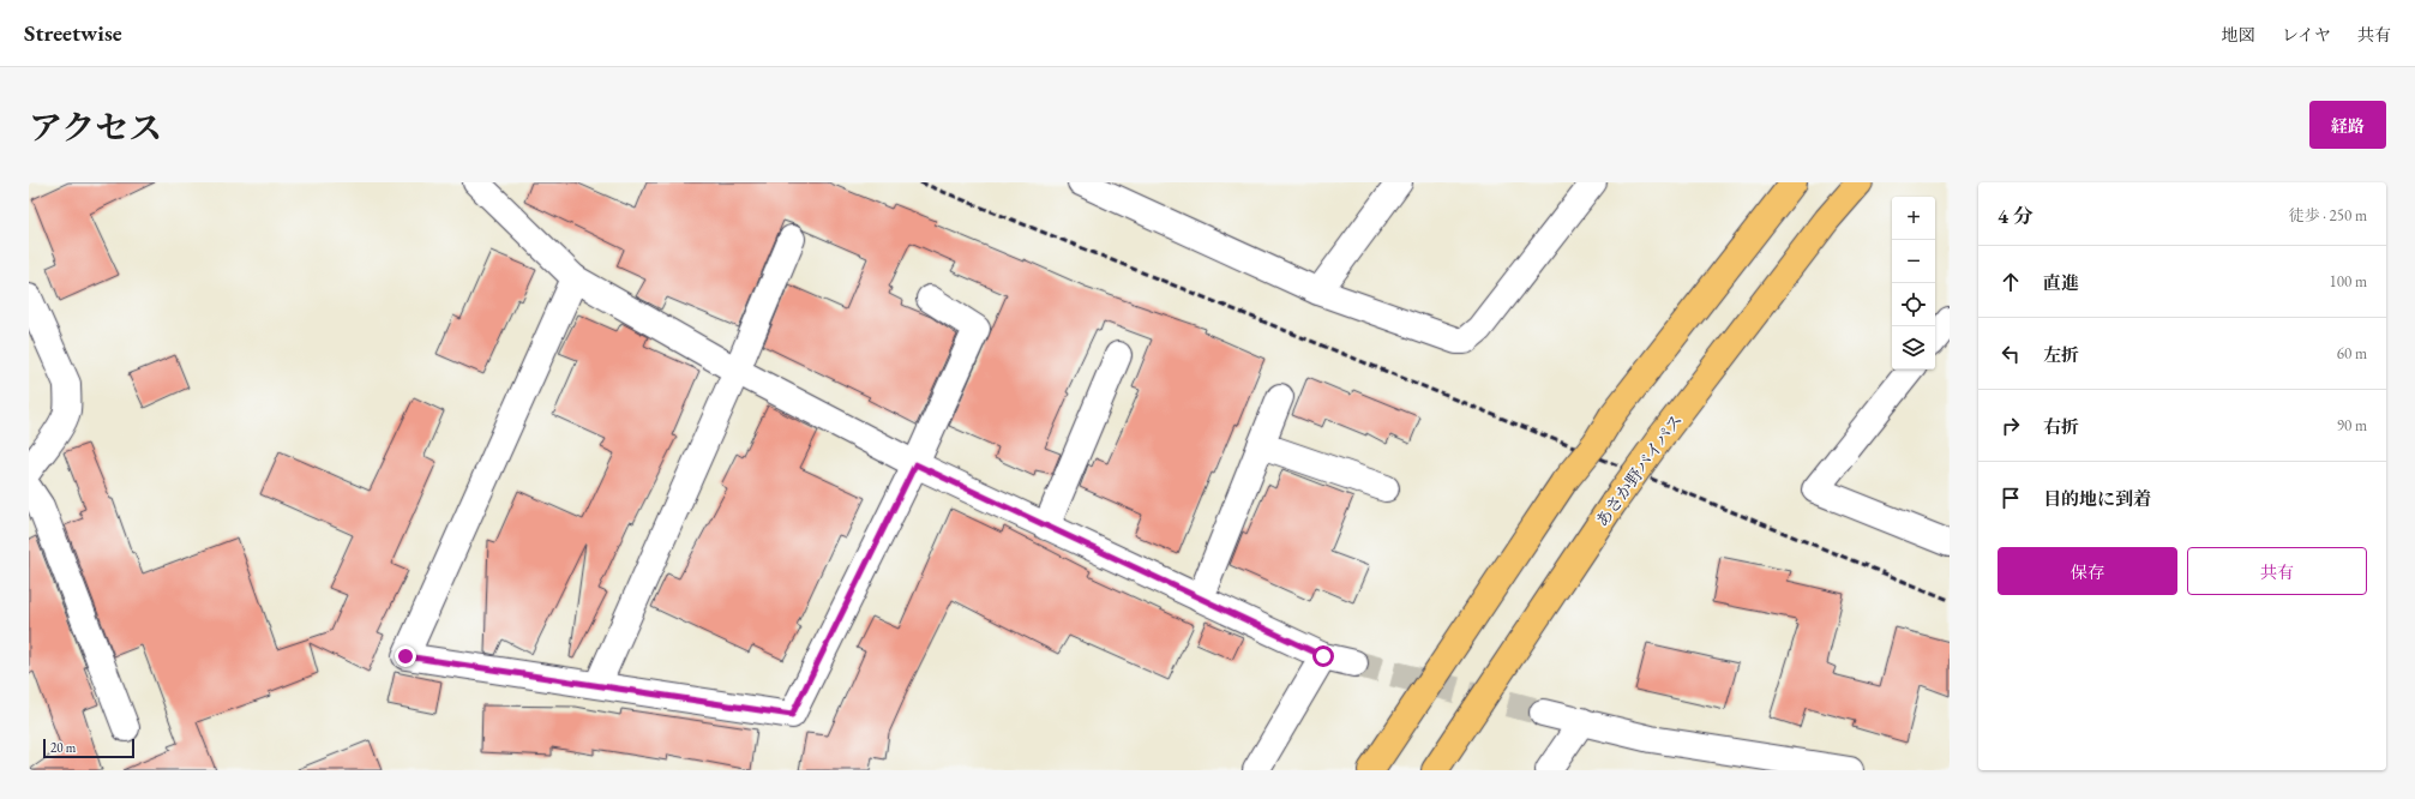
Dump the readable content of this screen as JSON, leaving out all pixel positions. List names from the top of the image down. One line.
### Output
{"streets":{"highway":["あさか野バイパス"]},"scale_bar":"20 m","page":{"header":"Streetwise","nav":["地図","レイヤ","共有"],"title":"アクセス","buttons":["経路",["保存","共有"]],"heading":["4 分","徒歩 · 250 m"],"map_buttons":["+","−"],"list":[["直進","100 m"],["左折","60 m"],["右折","90 m"],"目的地に到着"],"scale":"20 m"}}
